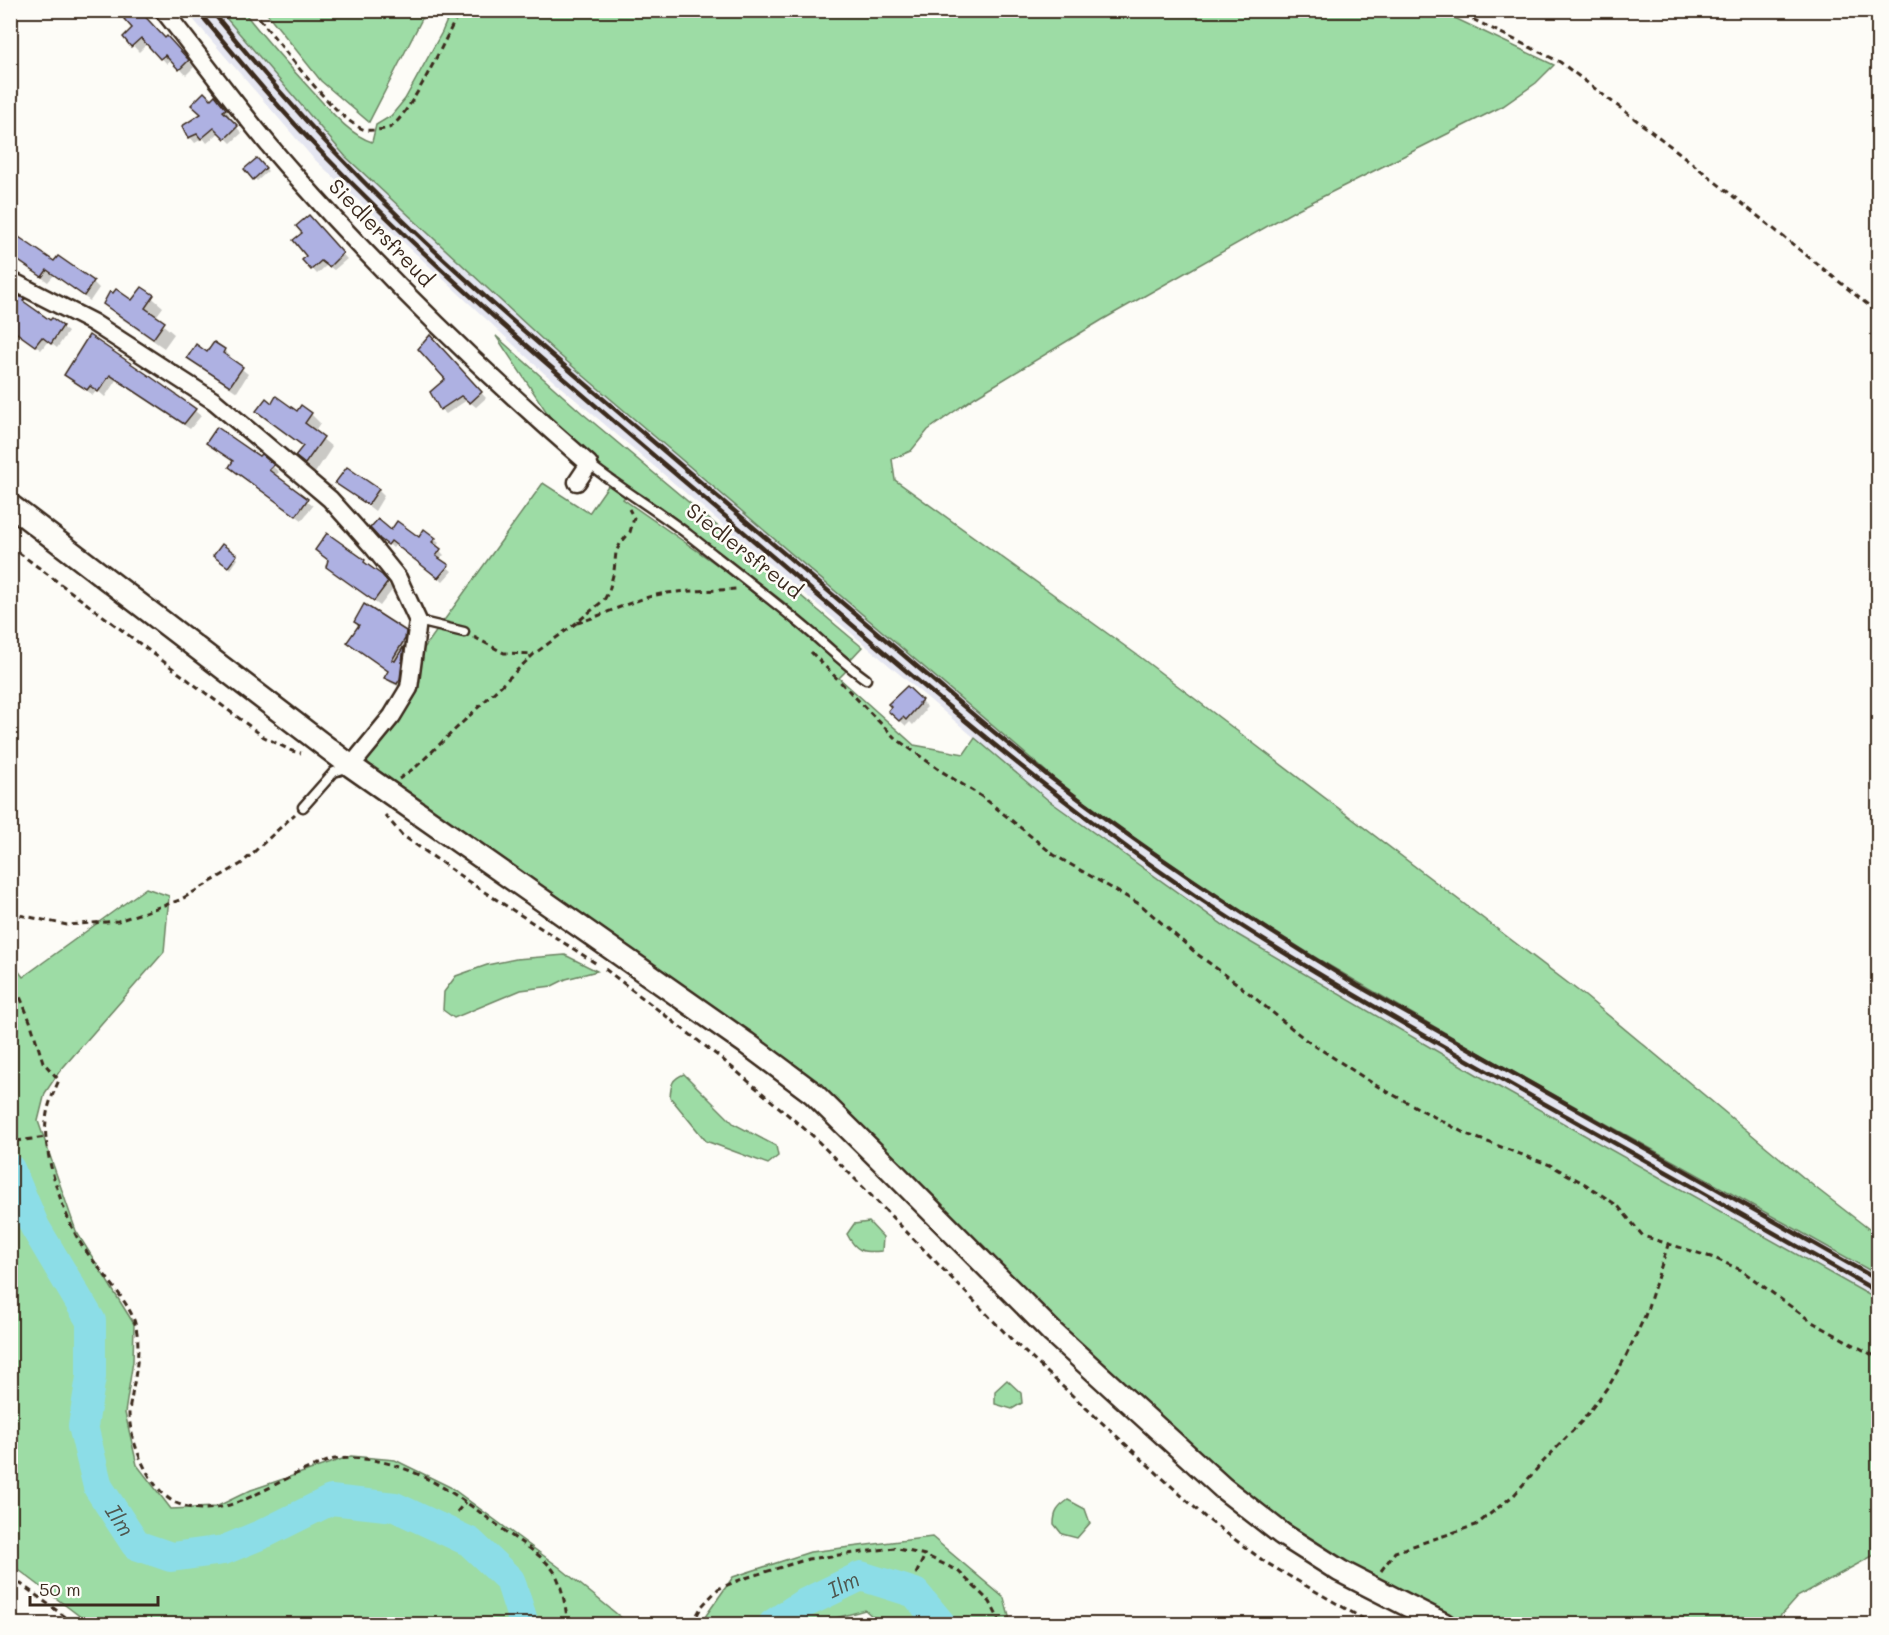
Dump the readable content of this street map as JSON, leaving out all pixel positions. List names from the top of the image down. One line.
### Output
{"streets":{"street":["Siedlersfreud"]},"water":["Ilm"],"scale_bar":"50 m"}
